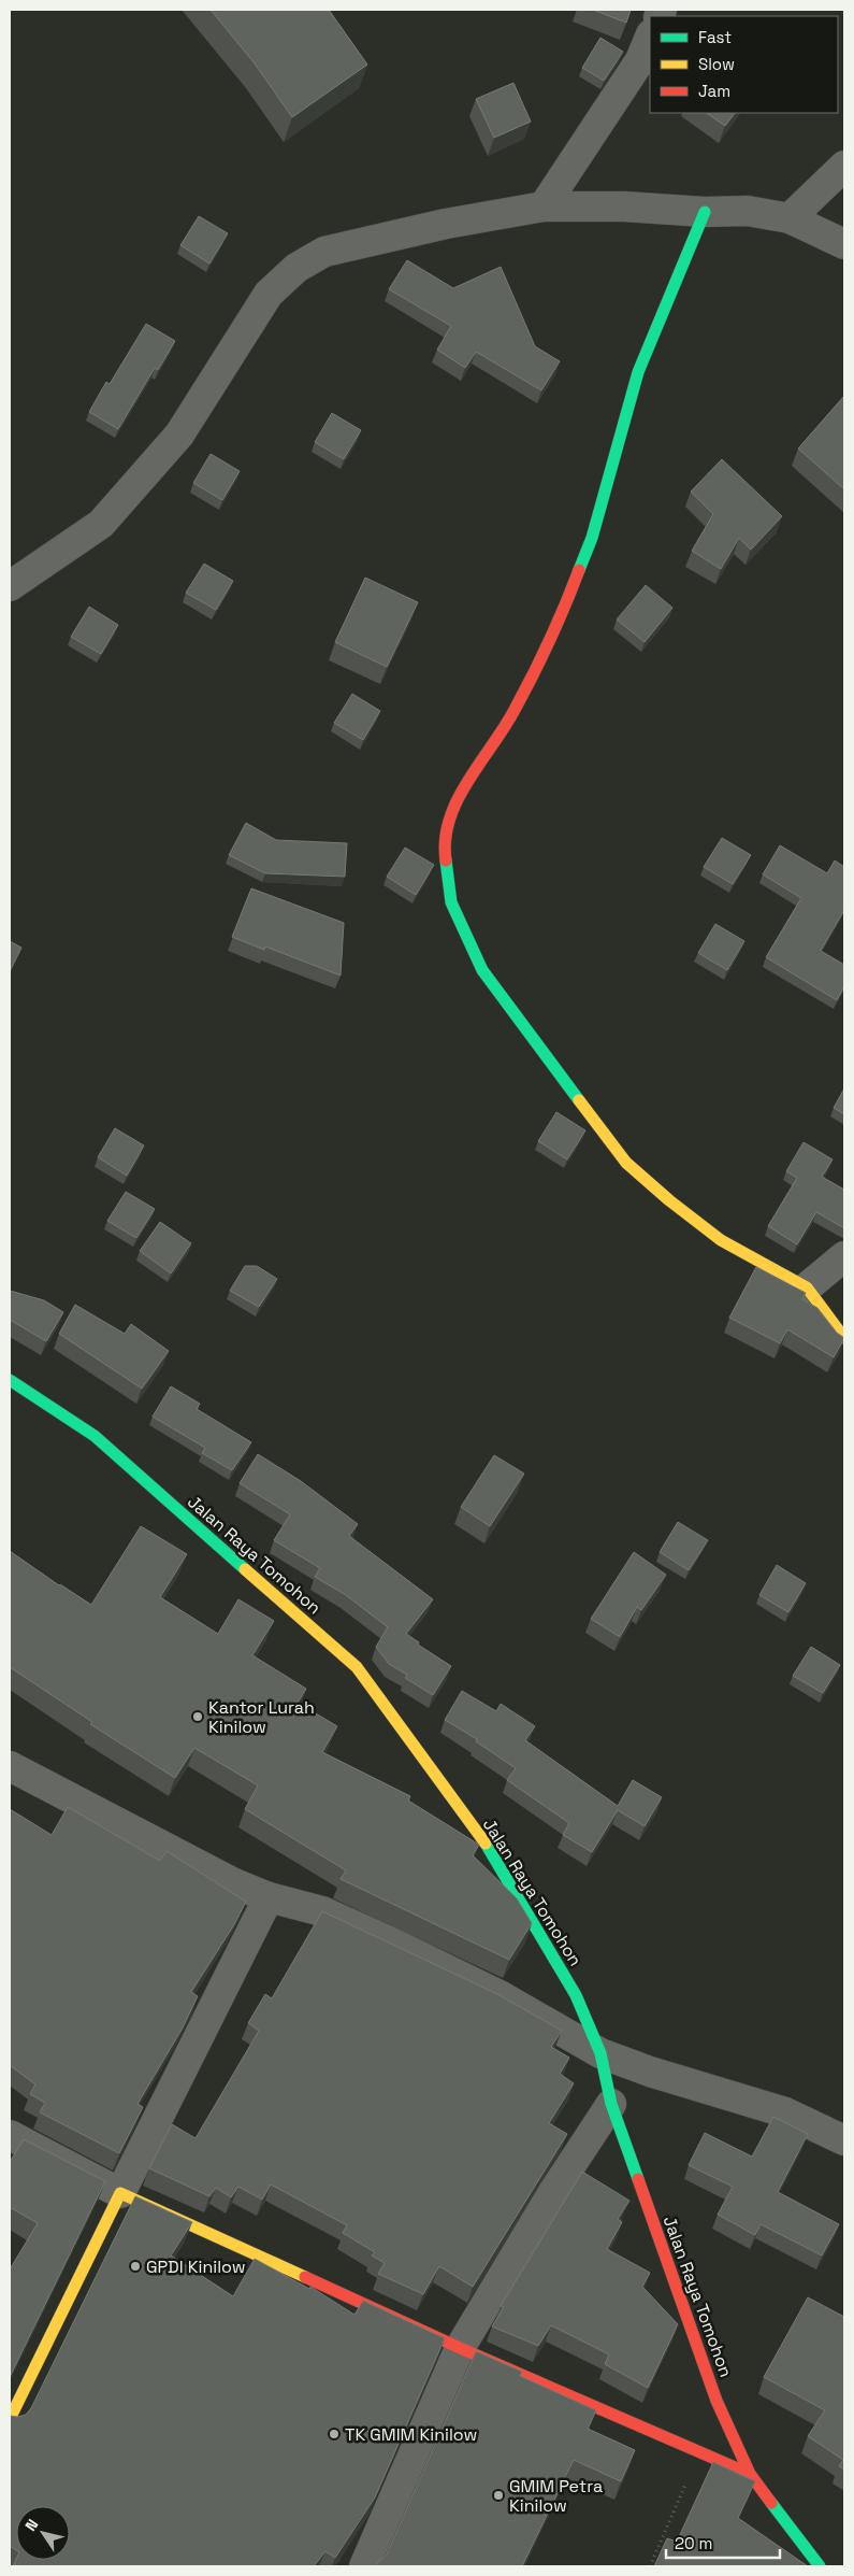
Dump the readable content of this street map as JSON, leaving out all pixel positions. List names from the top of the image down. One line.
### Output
{"streets":{"main road":["Jalan Raya Tomohon"]},"places":["Kantor Lurah Kinilow","GPDI Kinilow","TK GMIM Kinilow","GMIM Petra Kinilow"],"legend":["Fast","Slow","Jam"],"scale_bar":"20 m","north":"top left"}
